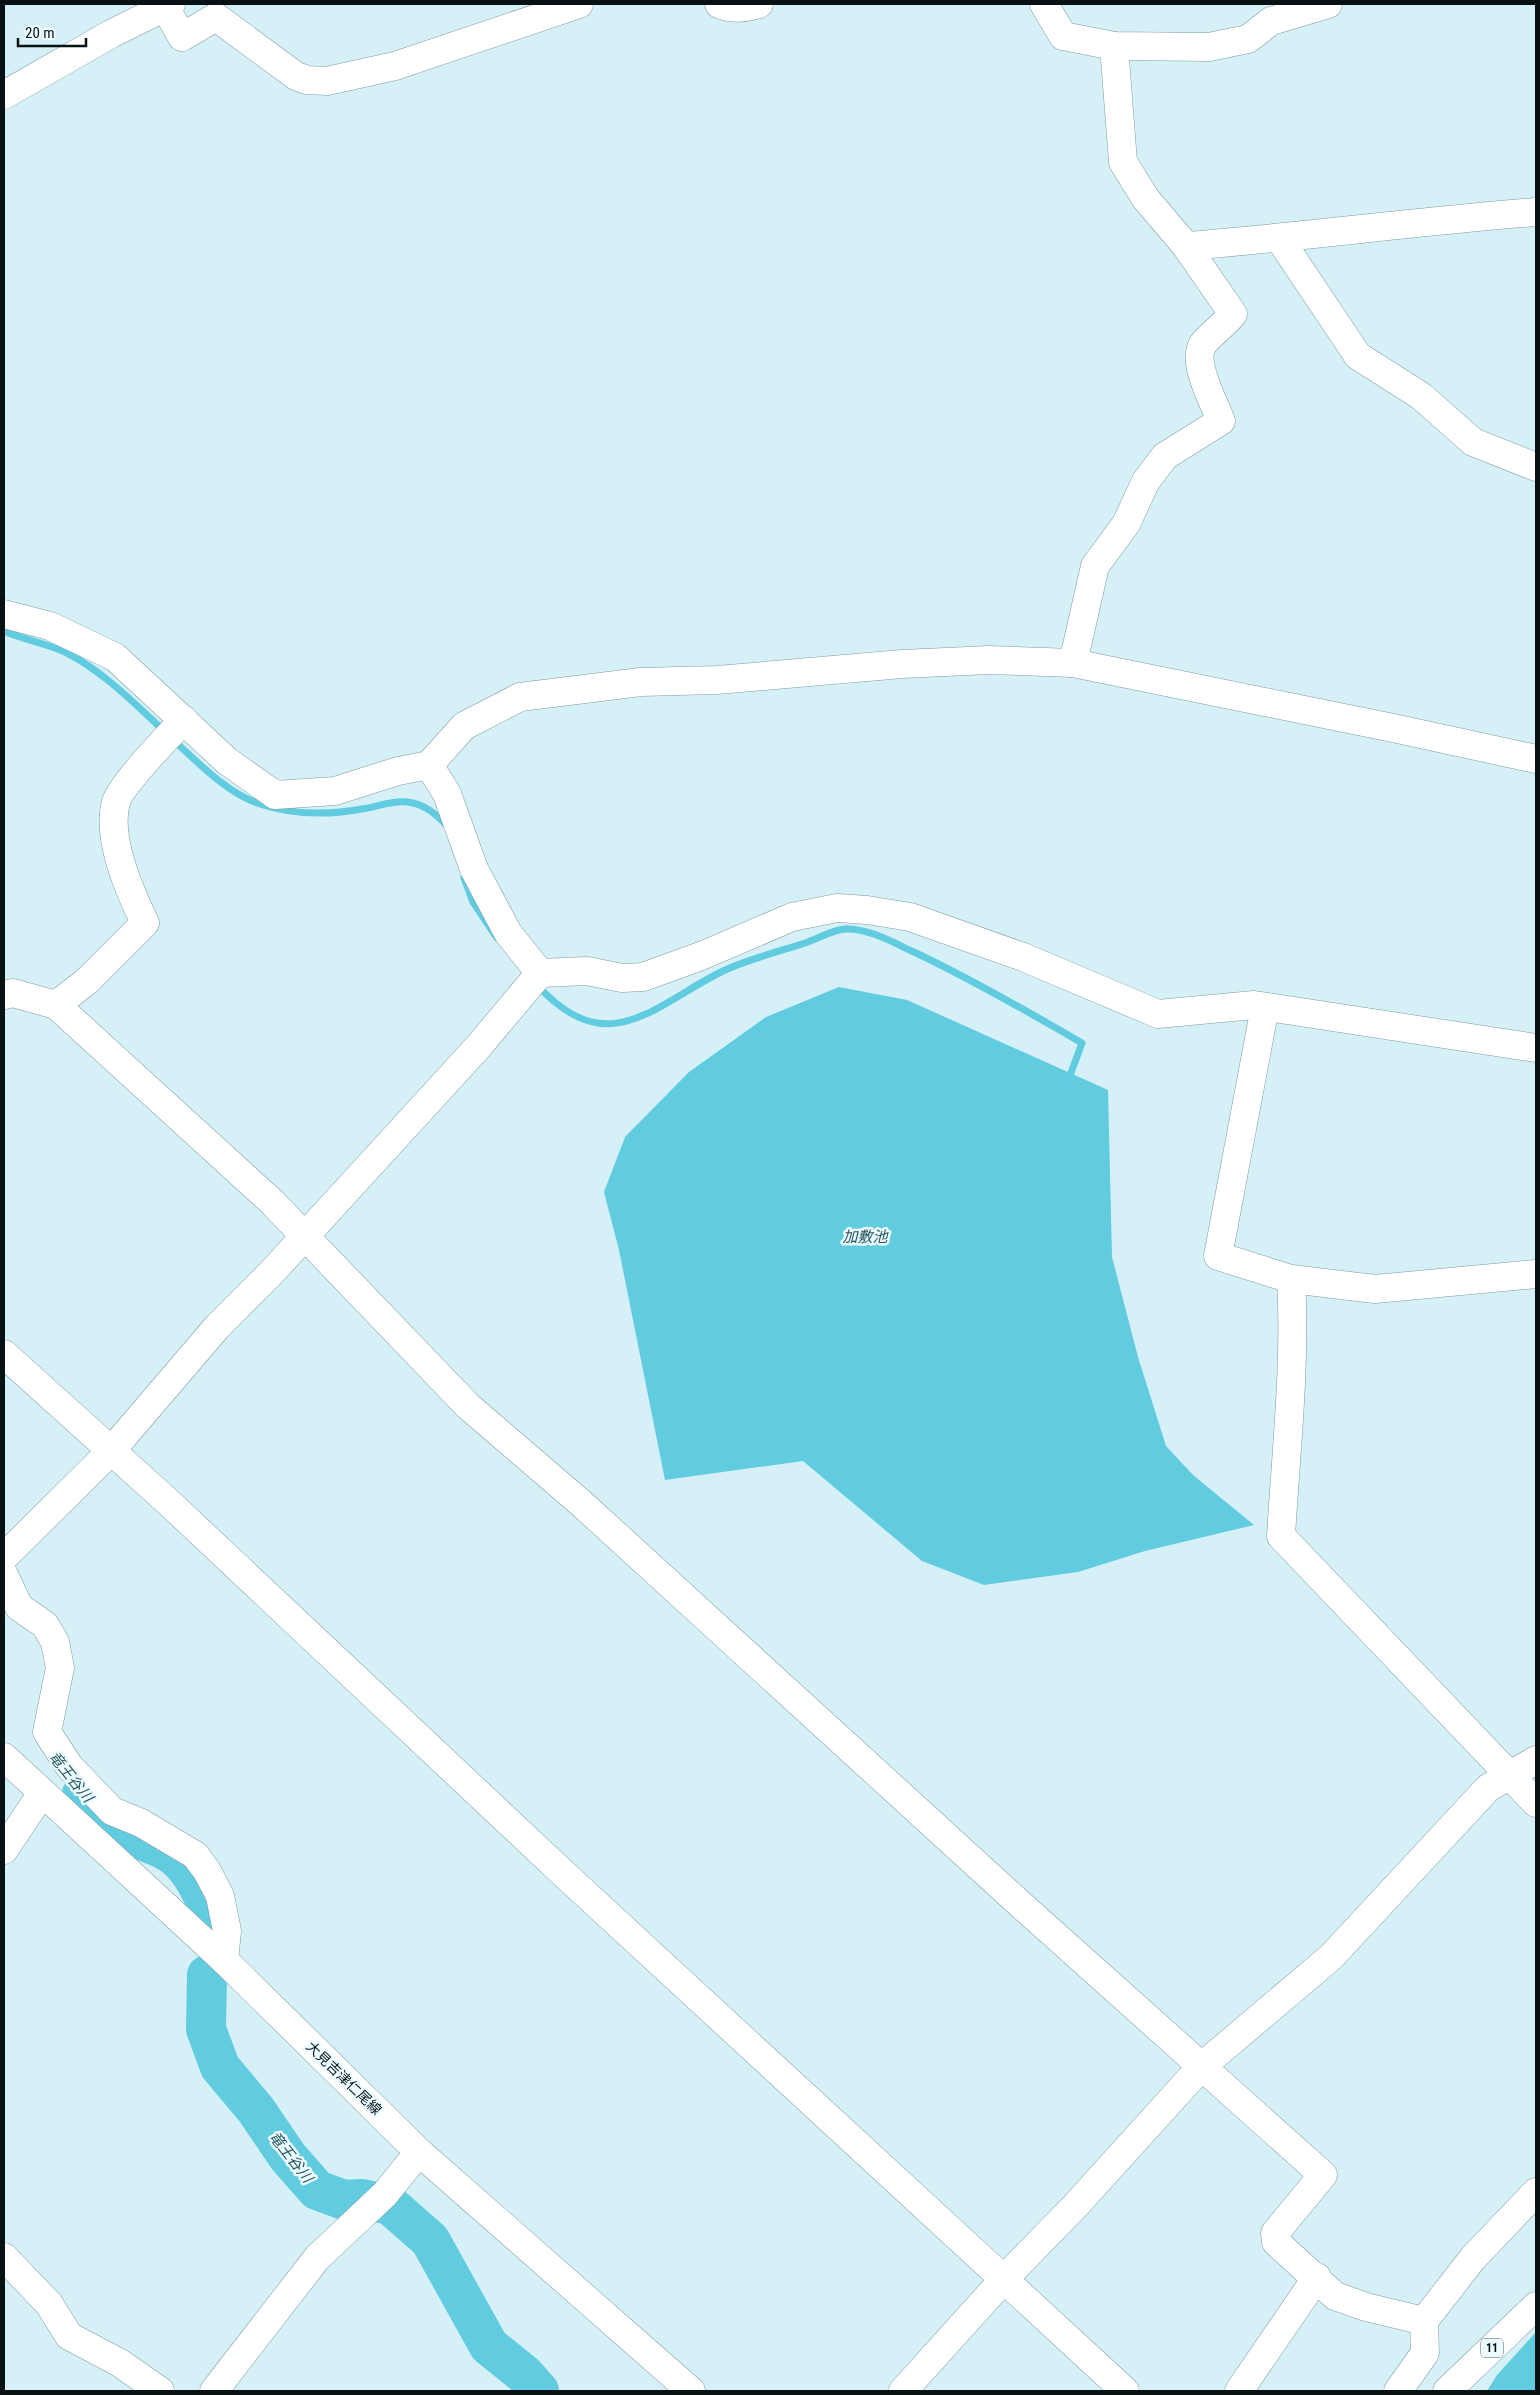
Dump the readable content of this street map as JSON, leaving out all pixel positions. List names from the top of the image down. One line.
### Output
{"streets":{"main road":["大見吉津仁尾線","11"]},"water":["加敷池","竜王谷川"],"scale_bar":"20 m"}
